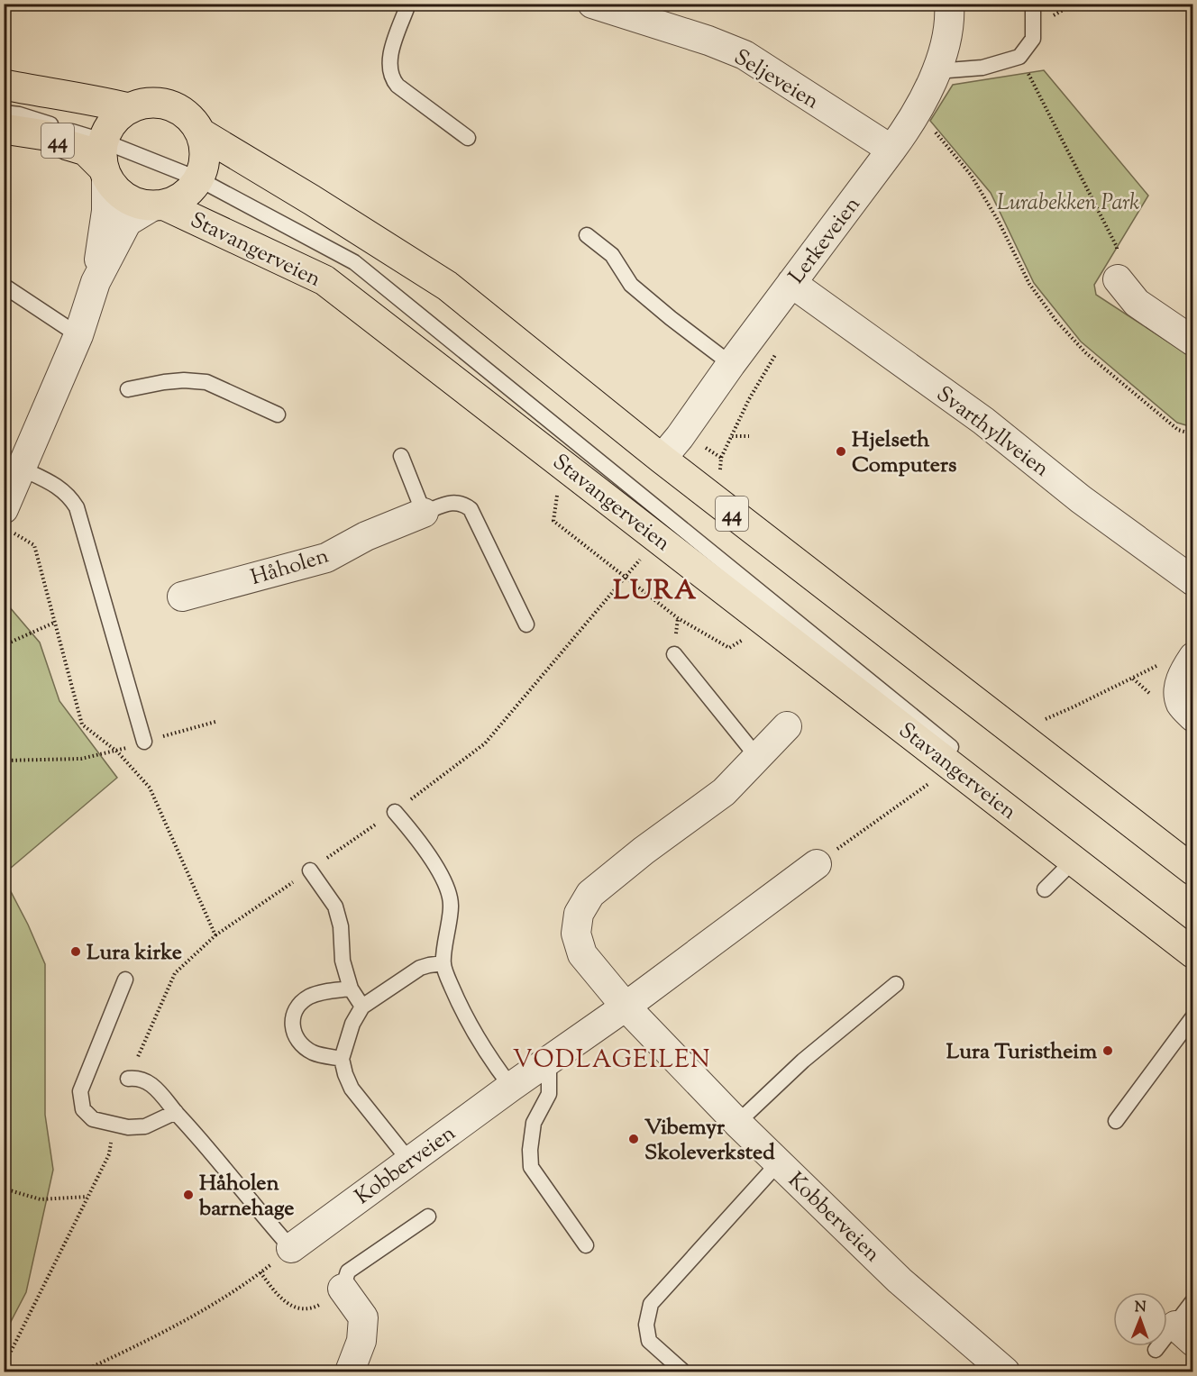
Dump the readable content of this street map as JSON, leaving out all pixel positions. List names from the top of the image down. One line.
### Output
{"streets":{"main road":["44","Stavangerveien"],"street":["Seljeveien","Lerkeveien","Svarthyllveien","Håholen","Kobberveien"]},"crossings":[["Seljeveien","Lerkeveien"],["44","Lerkeveien"],["44","Stavangerveien"],["Lerkeveien","Svarthyllveien"]],"districts":["LURA","VODLAGEILEN"],"parks":["Lurabekken Park"],"places":["Hjelseth Computers","Lura kirke","Lura Turistheim","Vibemyr Skoleverksted","Håholen barnehage"],"north":"top"}
